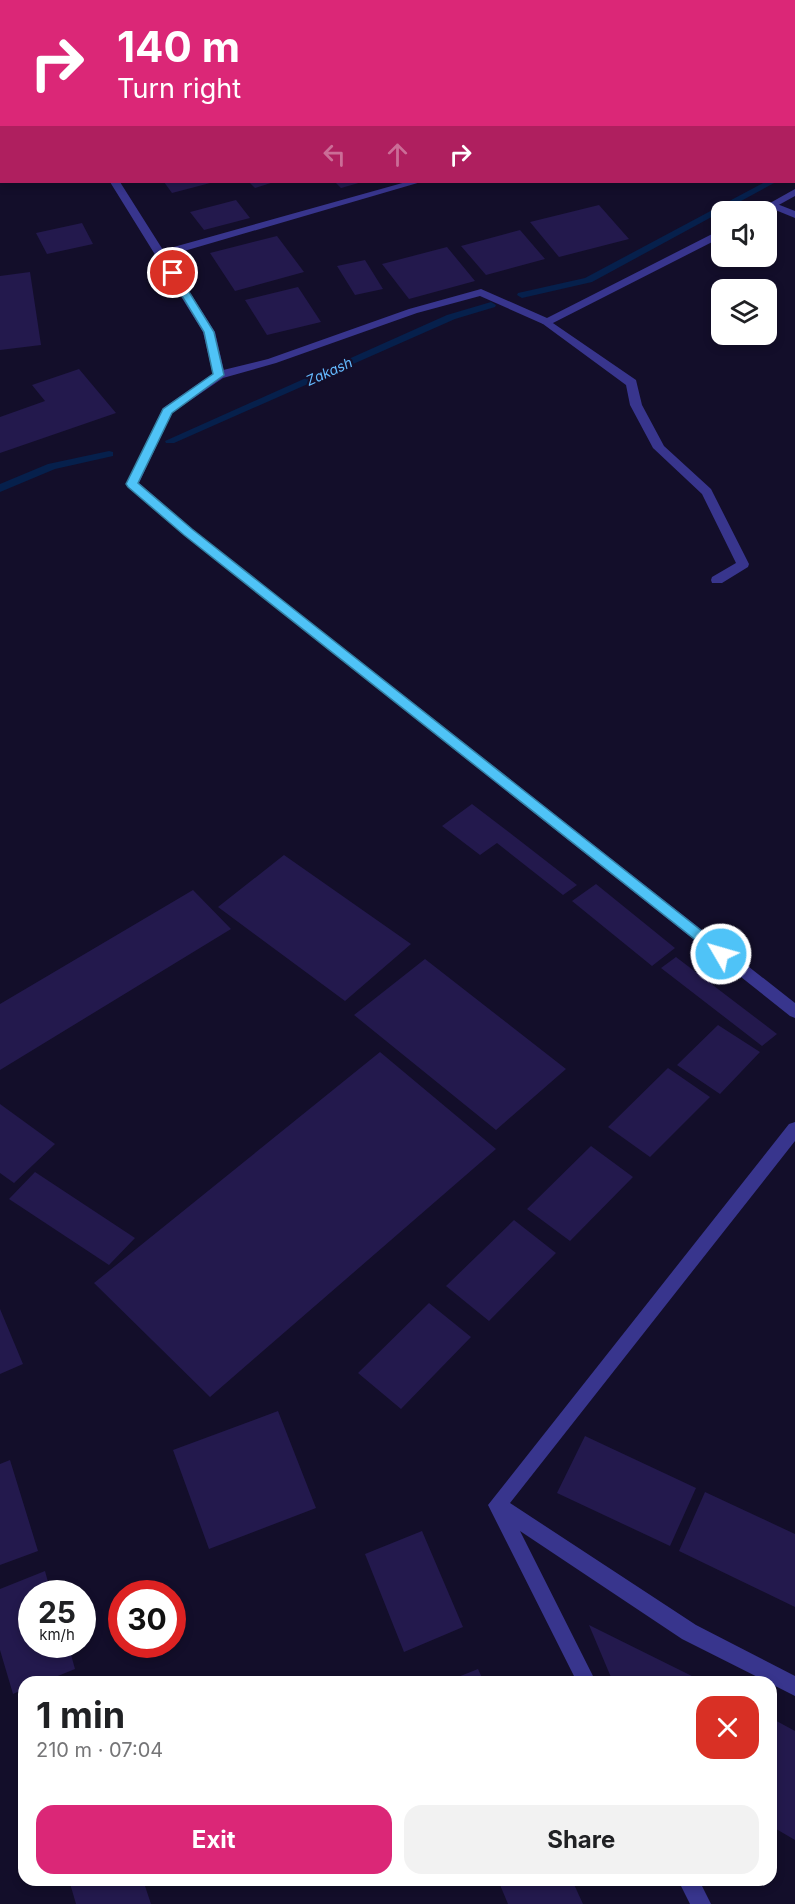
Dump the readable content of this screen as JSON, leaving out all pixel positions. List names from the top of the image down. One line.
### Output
{"water":["Zakash"],"page":{"turn":["140 m","Turn right"],"speed":"25 km/h","limit":"30","heading":["1 min","210 m · 07:04"],"buttons":["Exit","Share"]}}
